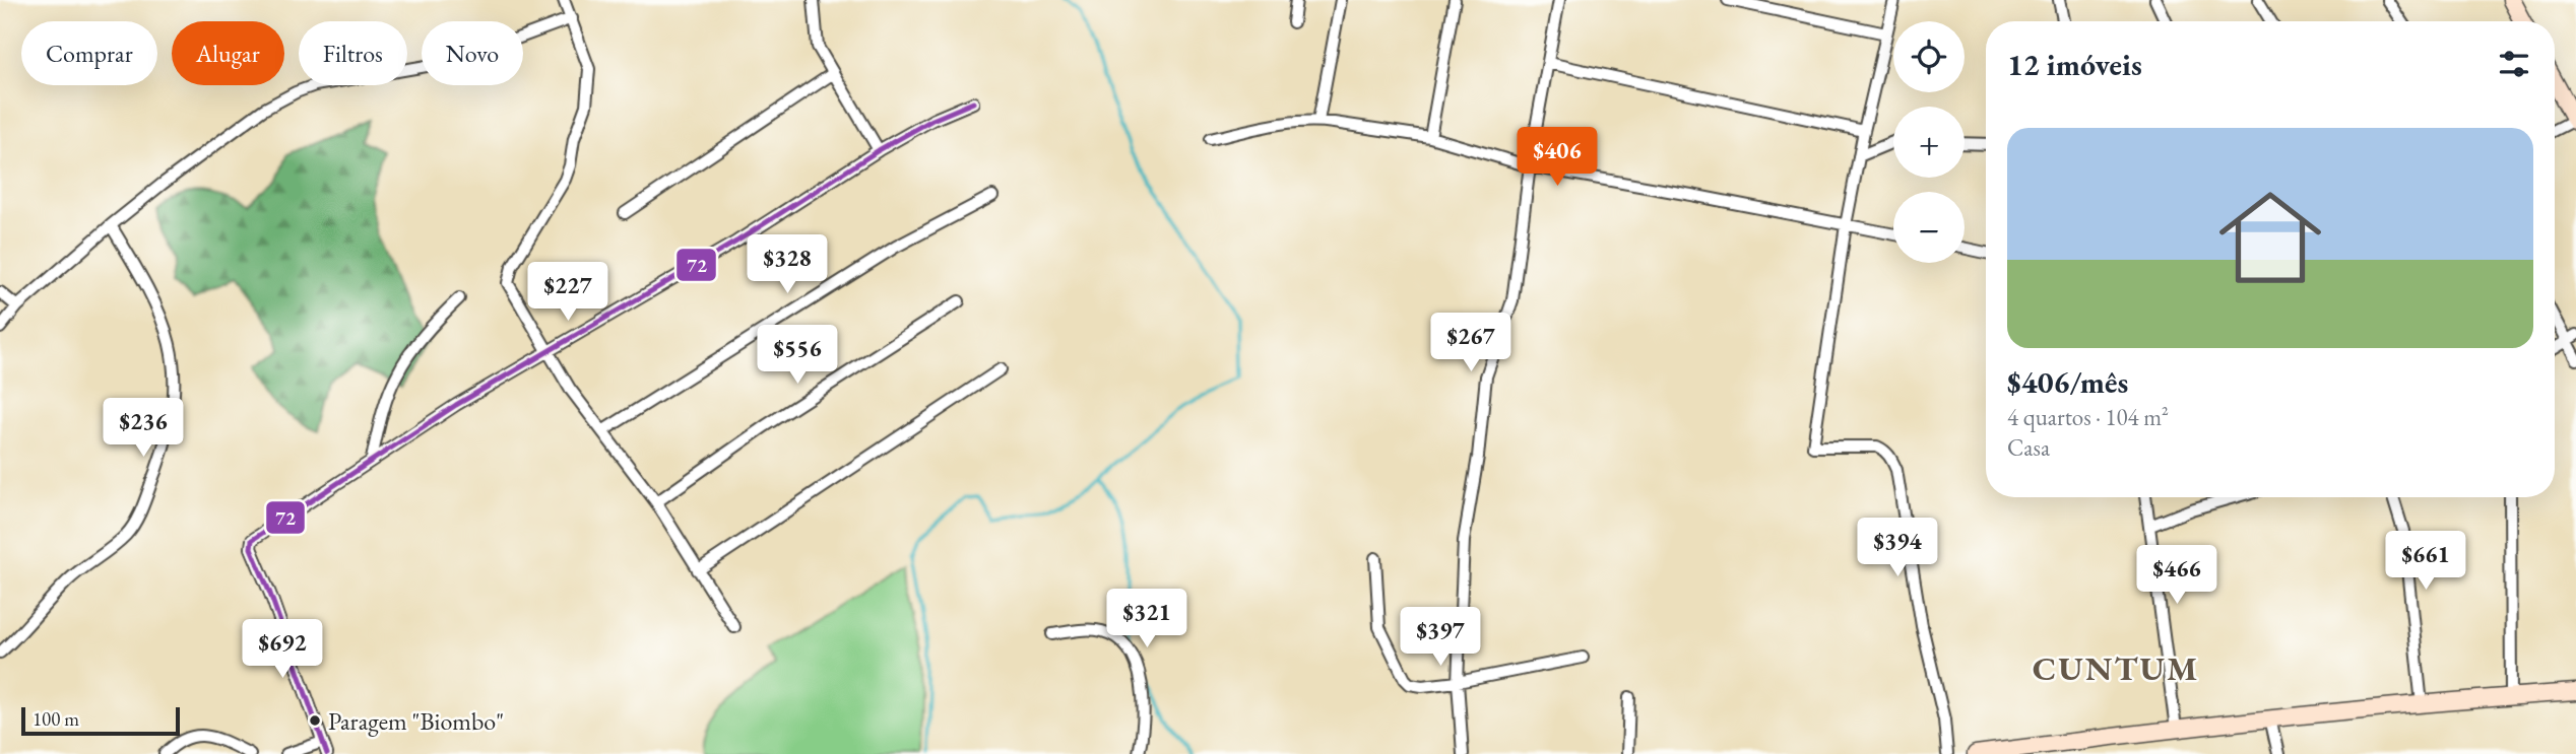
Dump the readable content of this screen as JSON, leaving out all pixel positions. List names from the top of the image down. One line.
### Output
{"districts":["CUNTUM"],"places":["Paragem \"Biombo\""],"lines":["transit line 72"],"scale_bar":"100 m","page":{"map_buttons":["+","−"],"chip":["Comprar","Alugar","Filtros","Novo"],"heading":"12 imóveis","list":[{"name":"$406/mês","note":"4 quartos · 104 m² · Casa"}],"price":["$406","$328","$227","$267","$556","$236","$394","$661","$466","$321","$397","$692"],"scale":"100 m"}}
